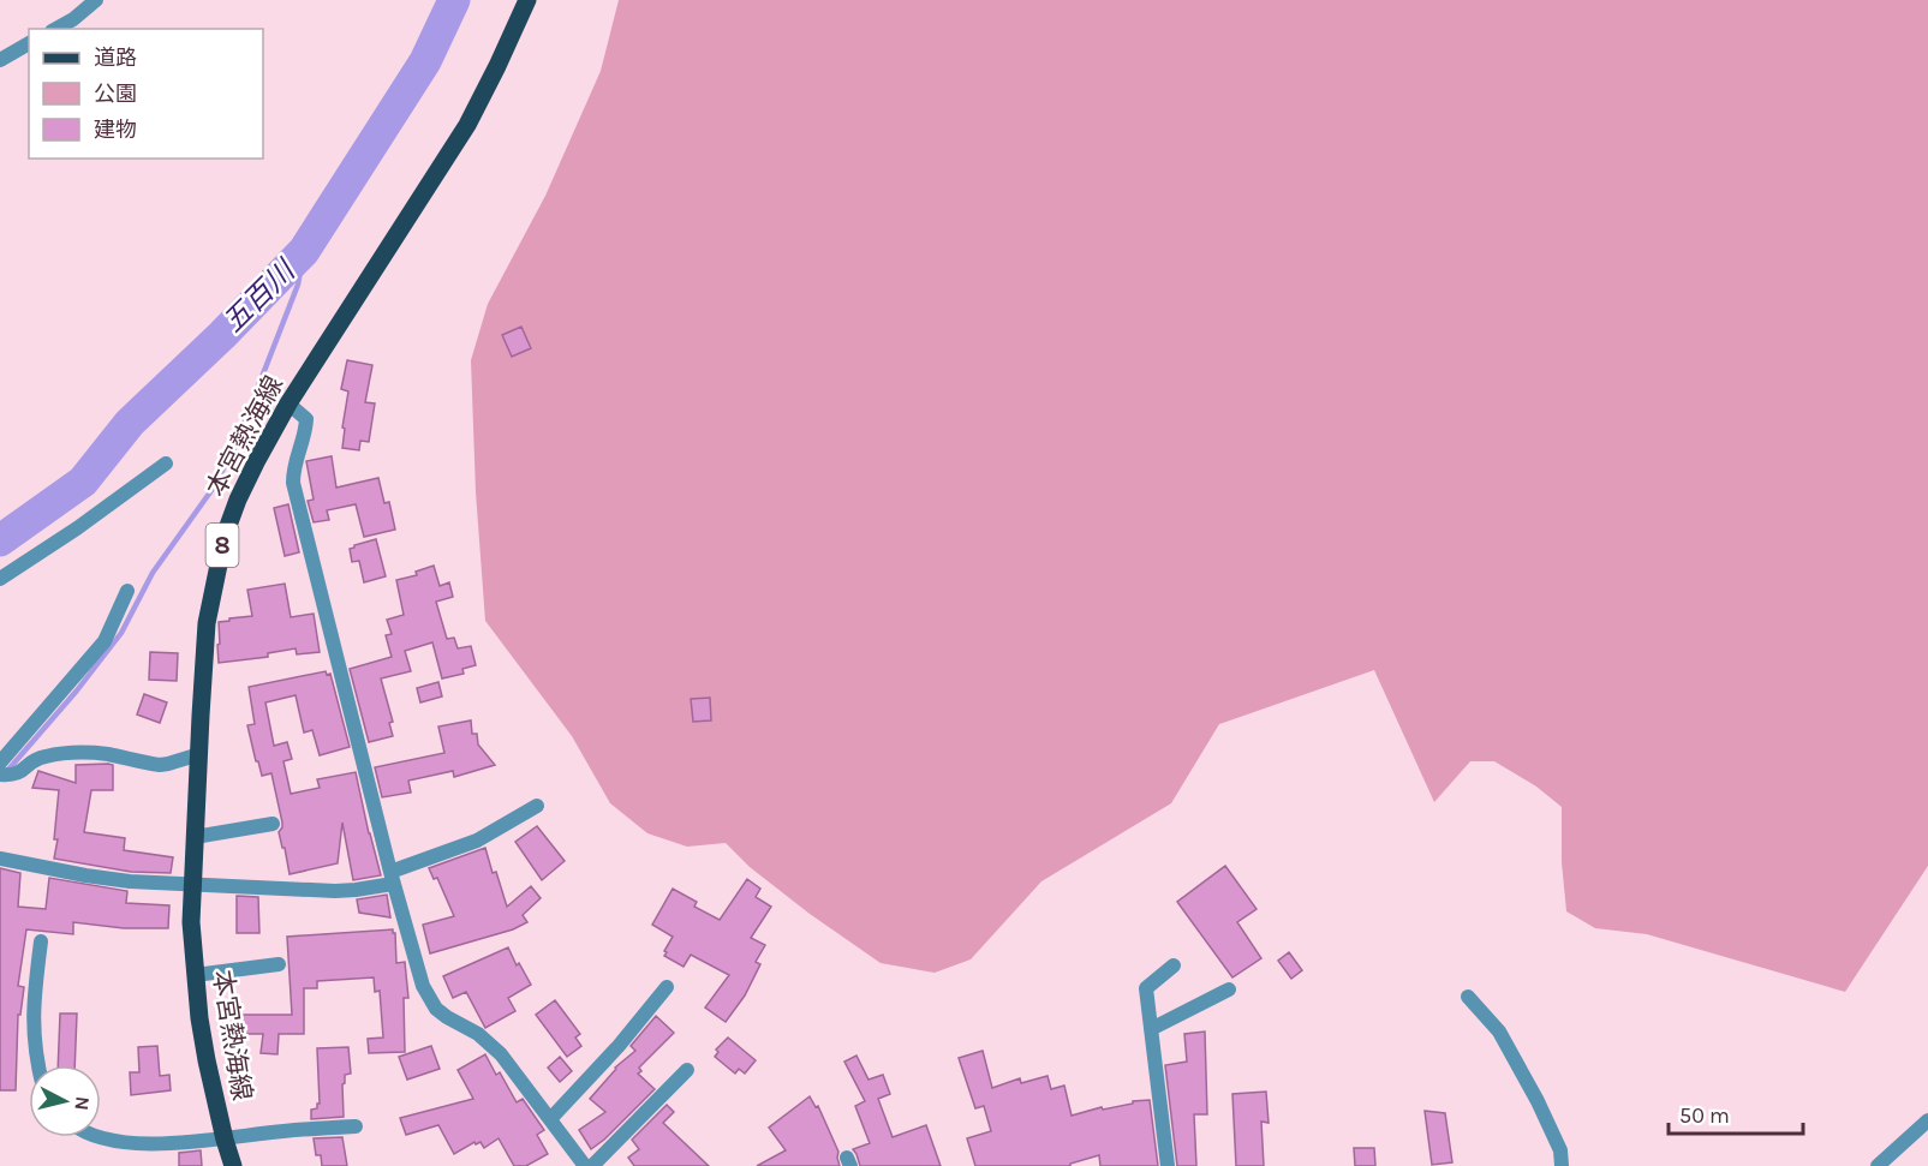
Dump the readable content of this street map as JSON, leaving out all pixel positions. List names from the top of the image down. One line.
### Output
{"streets":{"main road":["本宮熱海線","8"]},"water":["五百川"],"legend":["道路","公園","建物"],"scale_bar":"50 m","north":"right"}
